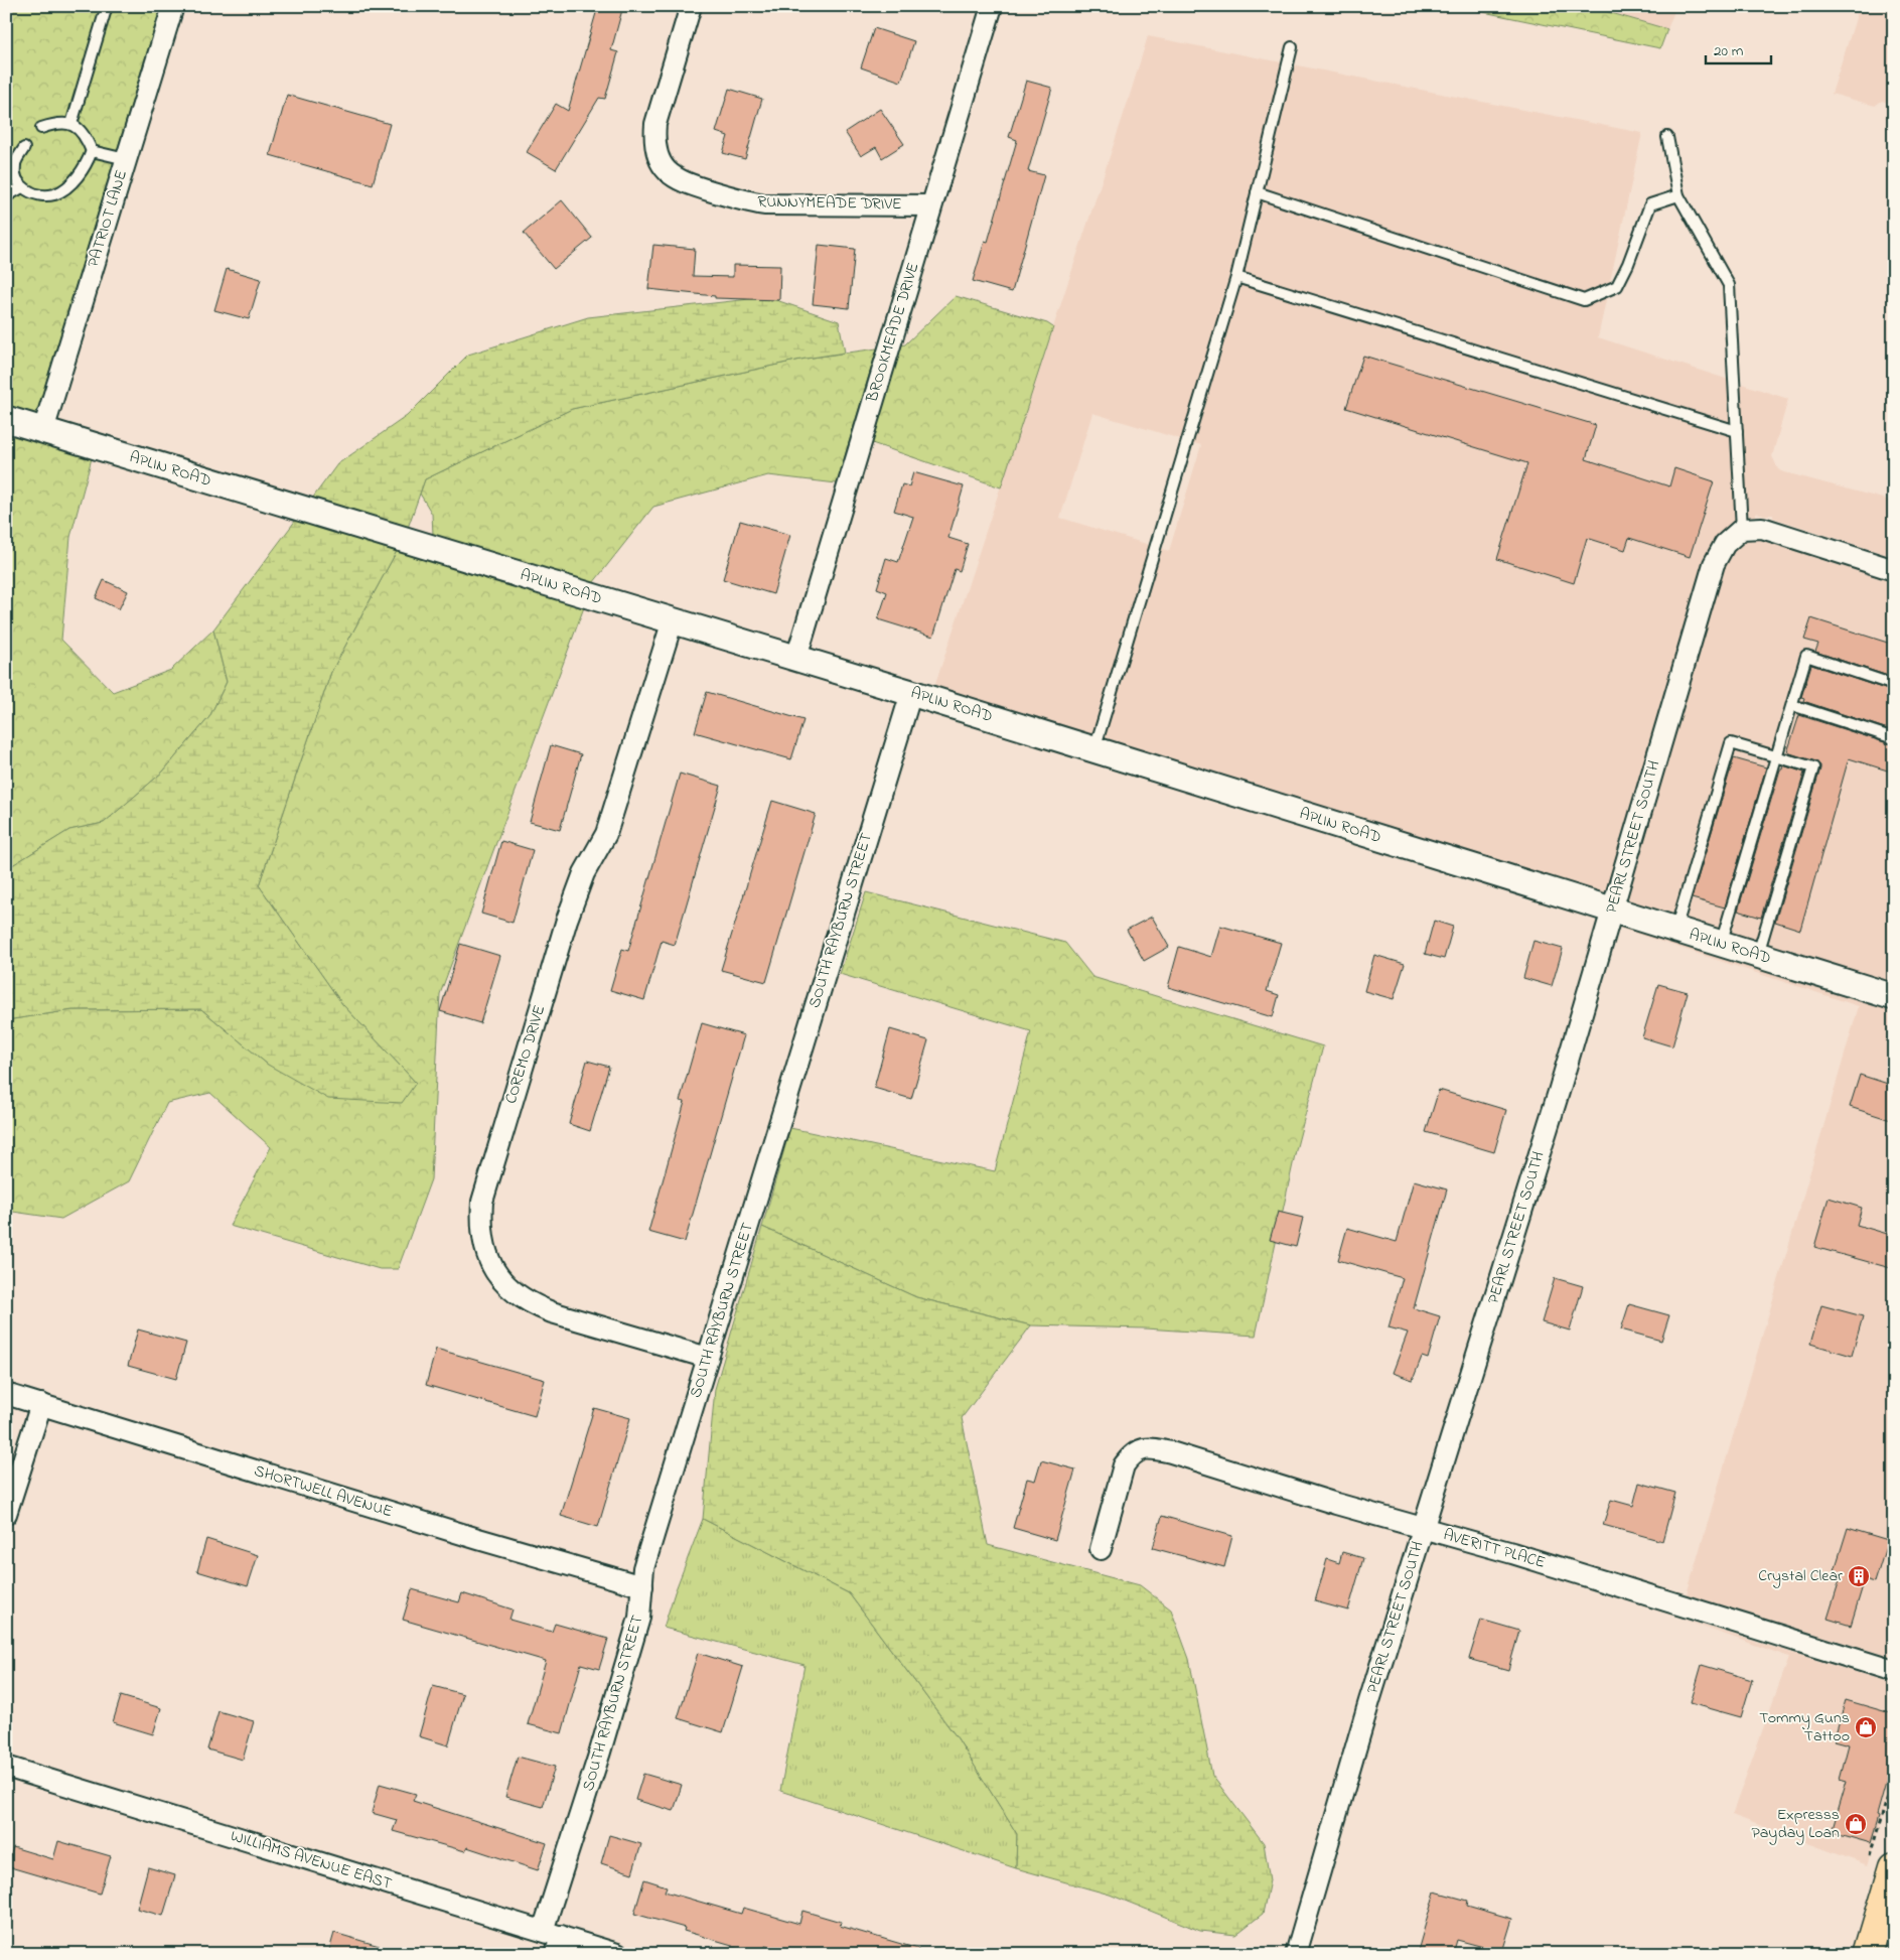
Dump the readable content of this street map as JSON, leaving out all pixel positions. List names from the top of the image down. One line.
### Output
{"streets":{"street":["RUNNYMEADE DRIVE","PATRIOT LANE","BROOKMEADE DRIVE","APLIN ROAD","PEARL STREET SOUTH","SOUTH RAYBURN STREET","COREMO DRIVE","SHORTWELL AVENUE","AVERITT PLACE","WILLIAMS AVENUE EAST"]},"crossings":[["RUNNYMEADE DRIVE","BROOKMEADE DRIVE"],["PATRIOT LANE","APLIN ROAD"],["BROOKMEADE DRIVE","APLIN ROAD"],["APLIN ROAD","PEARL STREET SOUTH"],["APLIN ROAD","SOUTH RAYBURN STREET"],["APLIN ROAD","COREMO DRIVE"],["PEARL STREET SOUTH","AVERITT PLACE"],["SOUTH RAYBURN STREET","COREMO DRIVE"],["SOUTH RAYBURN STREET","SHORTWELL AVENUE"],["SOUTH RAYBURN STREET","WILLIAMS AVENUE EAST"]],"places":{"building":["Crystal Clear"],"shop":["Tommy Guns Tattoo","Expresss Payday Loan"]},"scale_bar":"20 m"}
